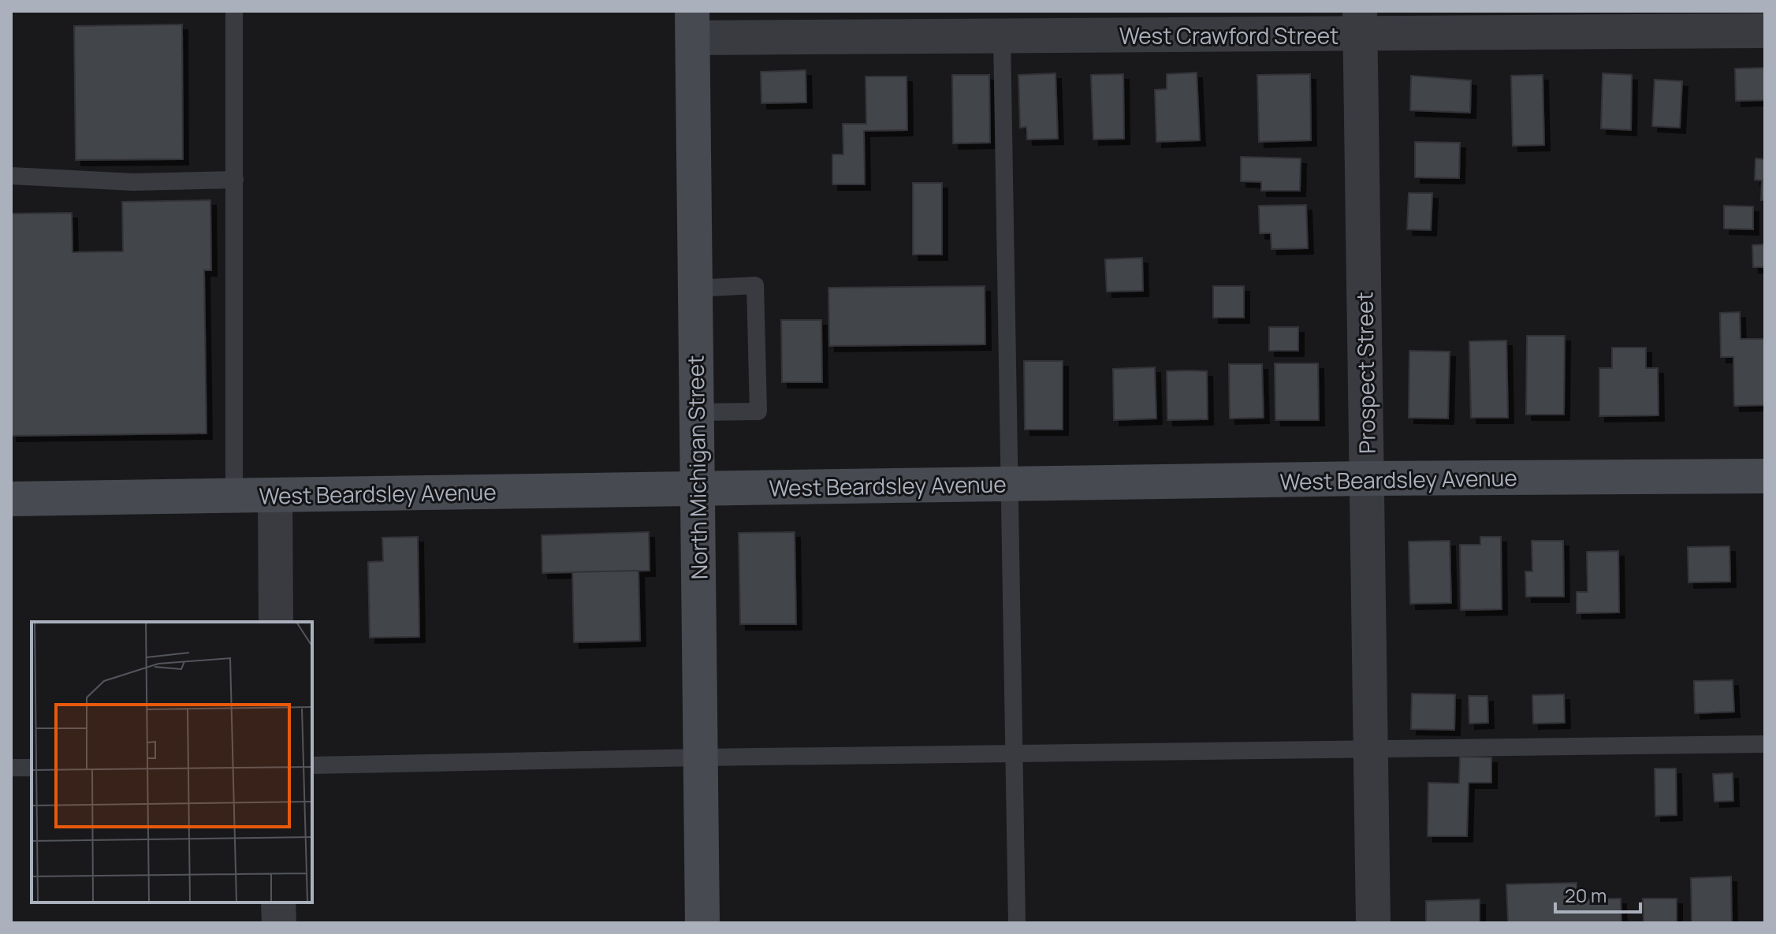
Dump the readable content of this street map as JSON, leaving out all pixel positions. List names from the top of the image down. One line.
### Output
{"streets":{"main road":["North Michigan Street","West Beardsley Avenue"],"street":["West Crawford Street","Prospect Street"]},"crossings":[["West Crawford Street","Prospect Street"],["West Crawford Street","North Michigan Street"],["Prospect Street","West Beardsley Avenue"],["North Michigan Street","West Beardsley Avenue"]],"scale_bar":"20 m"}
